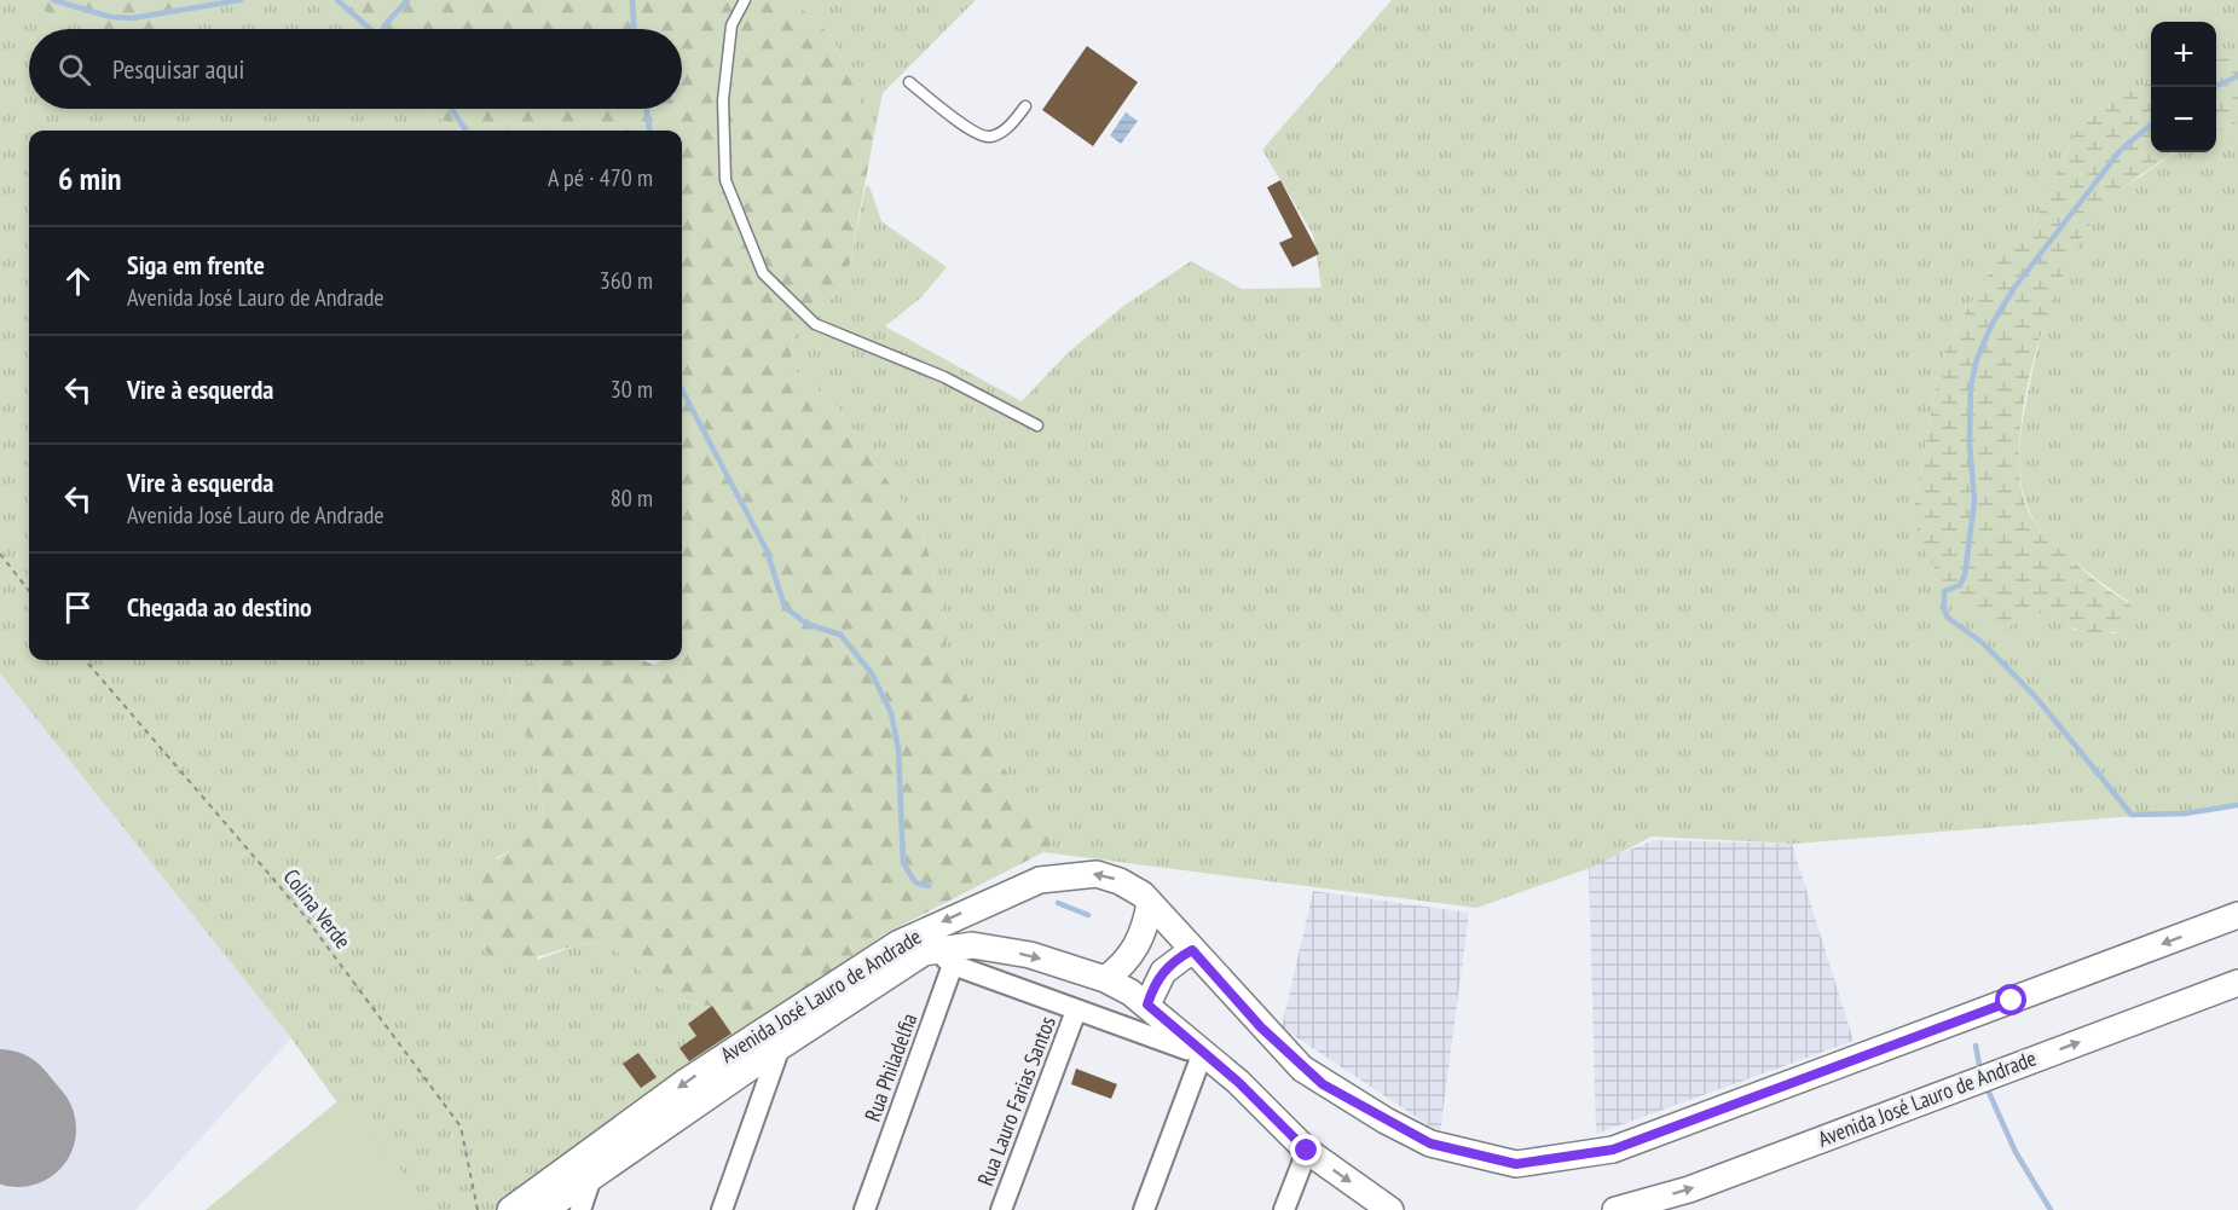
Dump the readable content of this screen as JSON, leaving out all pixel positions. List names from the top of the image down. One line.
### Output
{"streets":{"street":["Avenida José Lauro de Andrade","Rua Philadelfia","Rua Lauro Farias Santos"],"path":["Colina Verde"]},"crossings":[["Avenida José Lauro de Andrade","Rua Philadelfia"]],"page":{"map_buttons":["+","−"],"search":"Pesquisar aqui","heading":["6 min","A pé · 470 m"],"list":[["Siga em frente","Avenida José Lauro de Andrade","360 m"],["Vire à esquerda","30 m"],["Vire à esquerda","Avenida José Lauro de Andrade","80 m"],"Chegada ao destino"]}}
